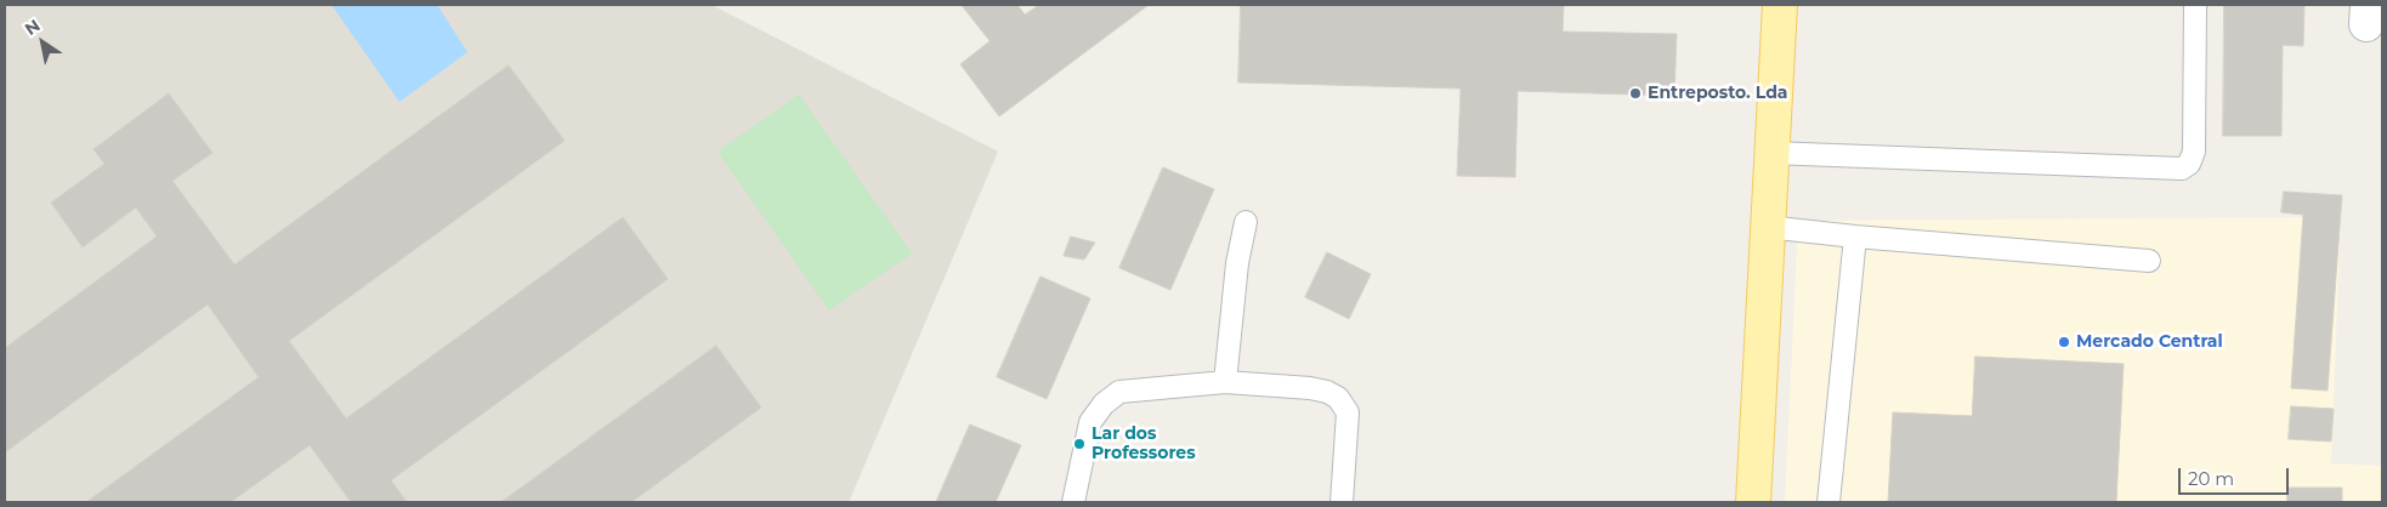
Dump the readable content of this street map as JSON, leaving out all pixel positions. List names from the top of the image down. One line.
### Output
{"places":["Entreposto. Lda","Mercado Central","Lar dos Professores"],"scale_bar":"20 m","north":"top left"}
